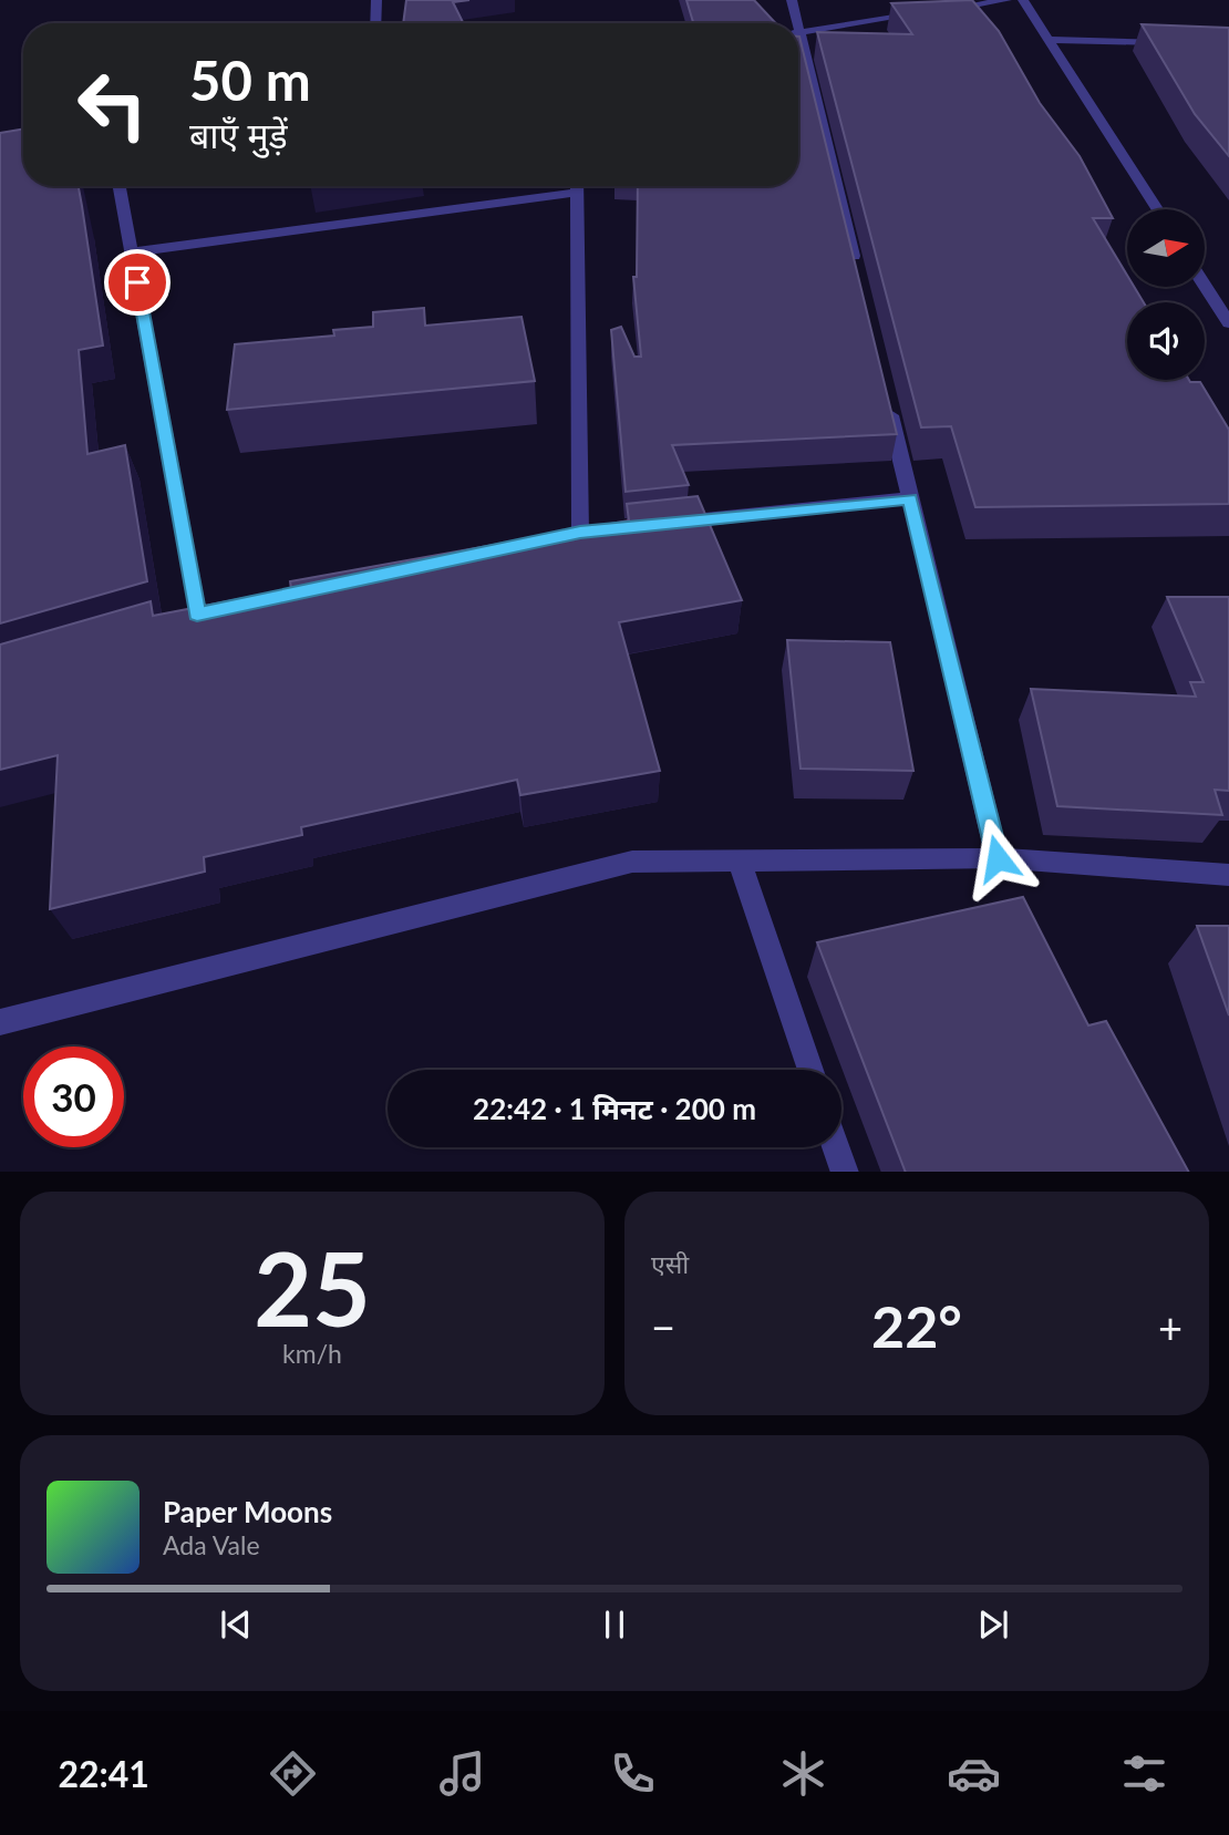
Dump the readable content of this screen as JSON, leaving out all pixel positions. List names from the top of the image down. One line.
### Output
{"north":"right","page":{"turn":["50 m","बाएँ मुड़ें"],"limit":"30","trip":"22:42 · 1 मिनट · 200 m","tile":[["25","km/h"],"एसी"],"heat":["−","22°","+"],"song":["Paper Moons","Ada Vale"],"tabs":"22:41"}}
